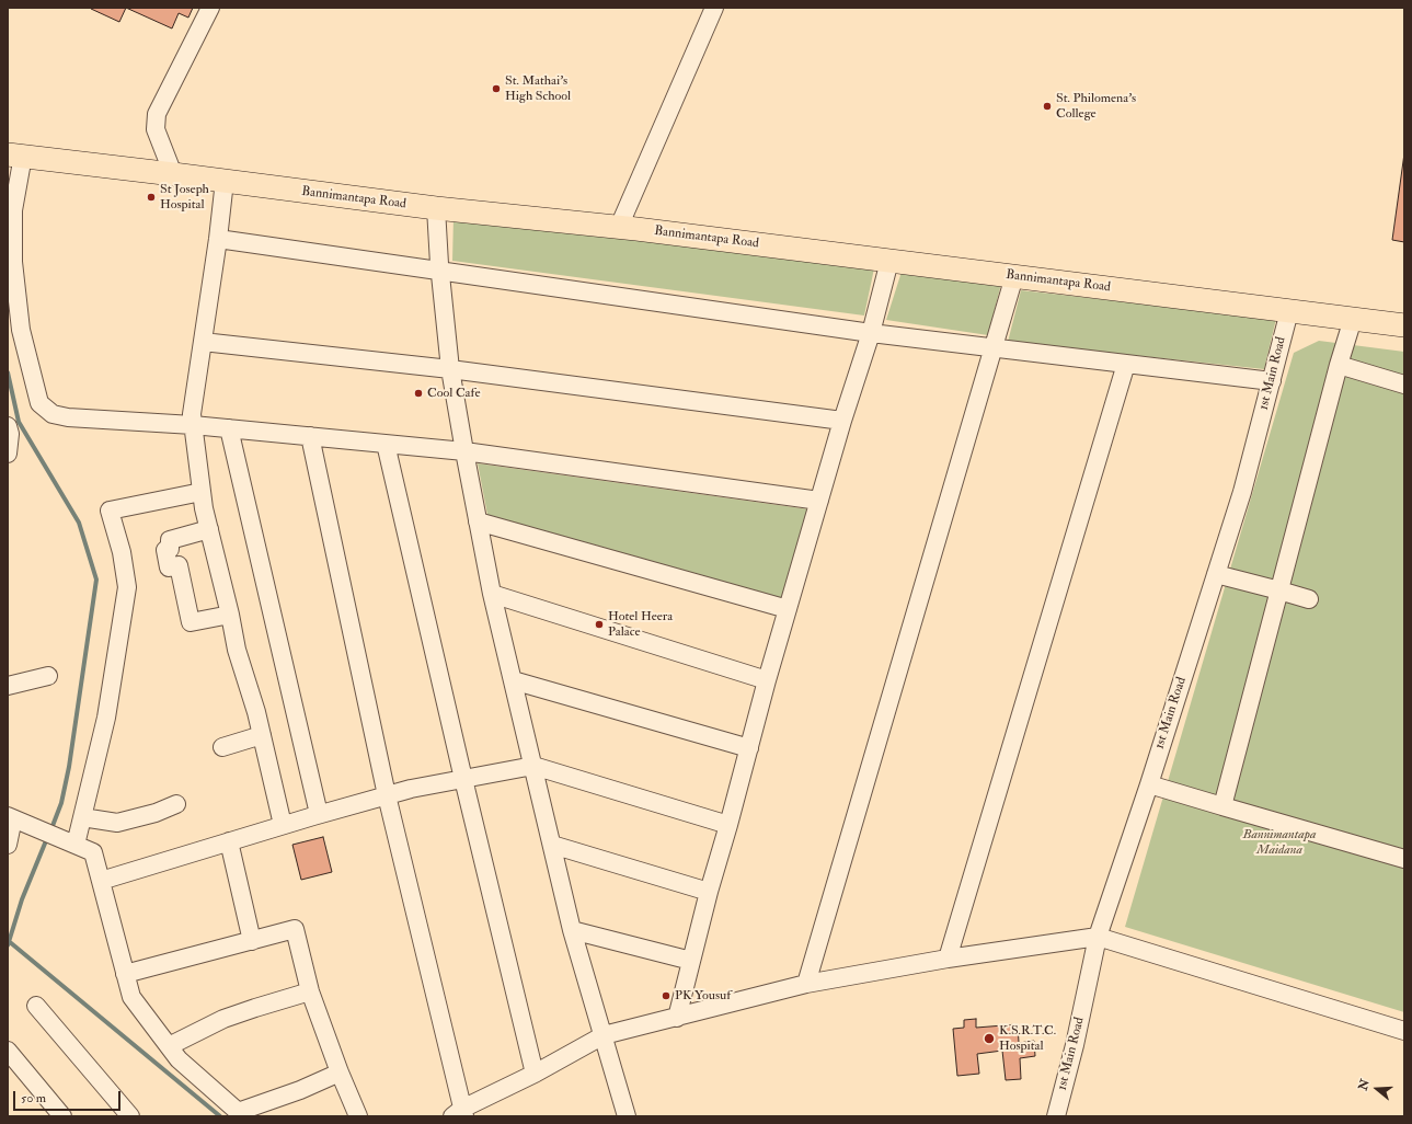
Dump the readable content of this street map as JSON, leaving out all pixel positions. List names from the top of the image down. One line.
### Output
{"streets":{"main road":["Bannimantapa Road"],"street":["1st Main Road"]},"crossings":[["Bannimantapa Road","1st Main Road"]],"parks":["Bannimantapa Maidana"],"places":["St. Mathai's High School","St. Philomena's College","St Joseph Hospital","Cool Cafe","Hotel Heera Palace","PK Yousuf","K.S.R.T.C. Hospital"],"scale_bar":"50 m","north":"left"}
